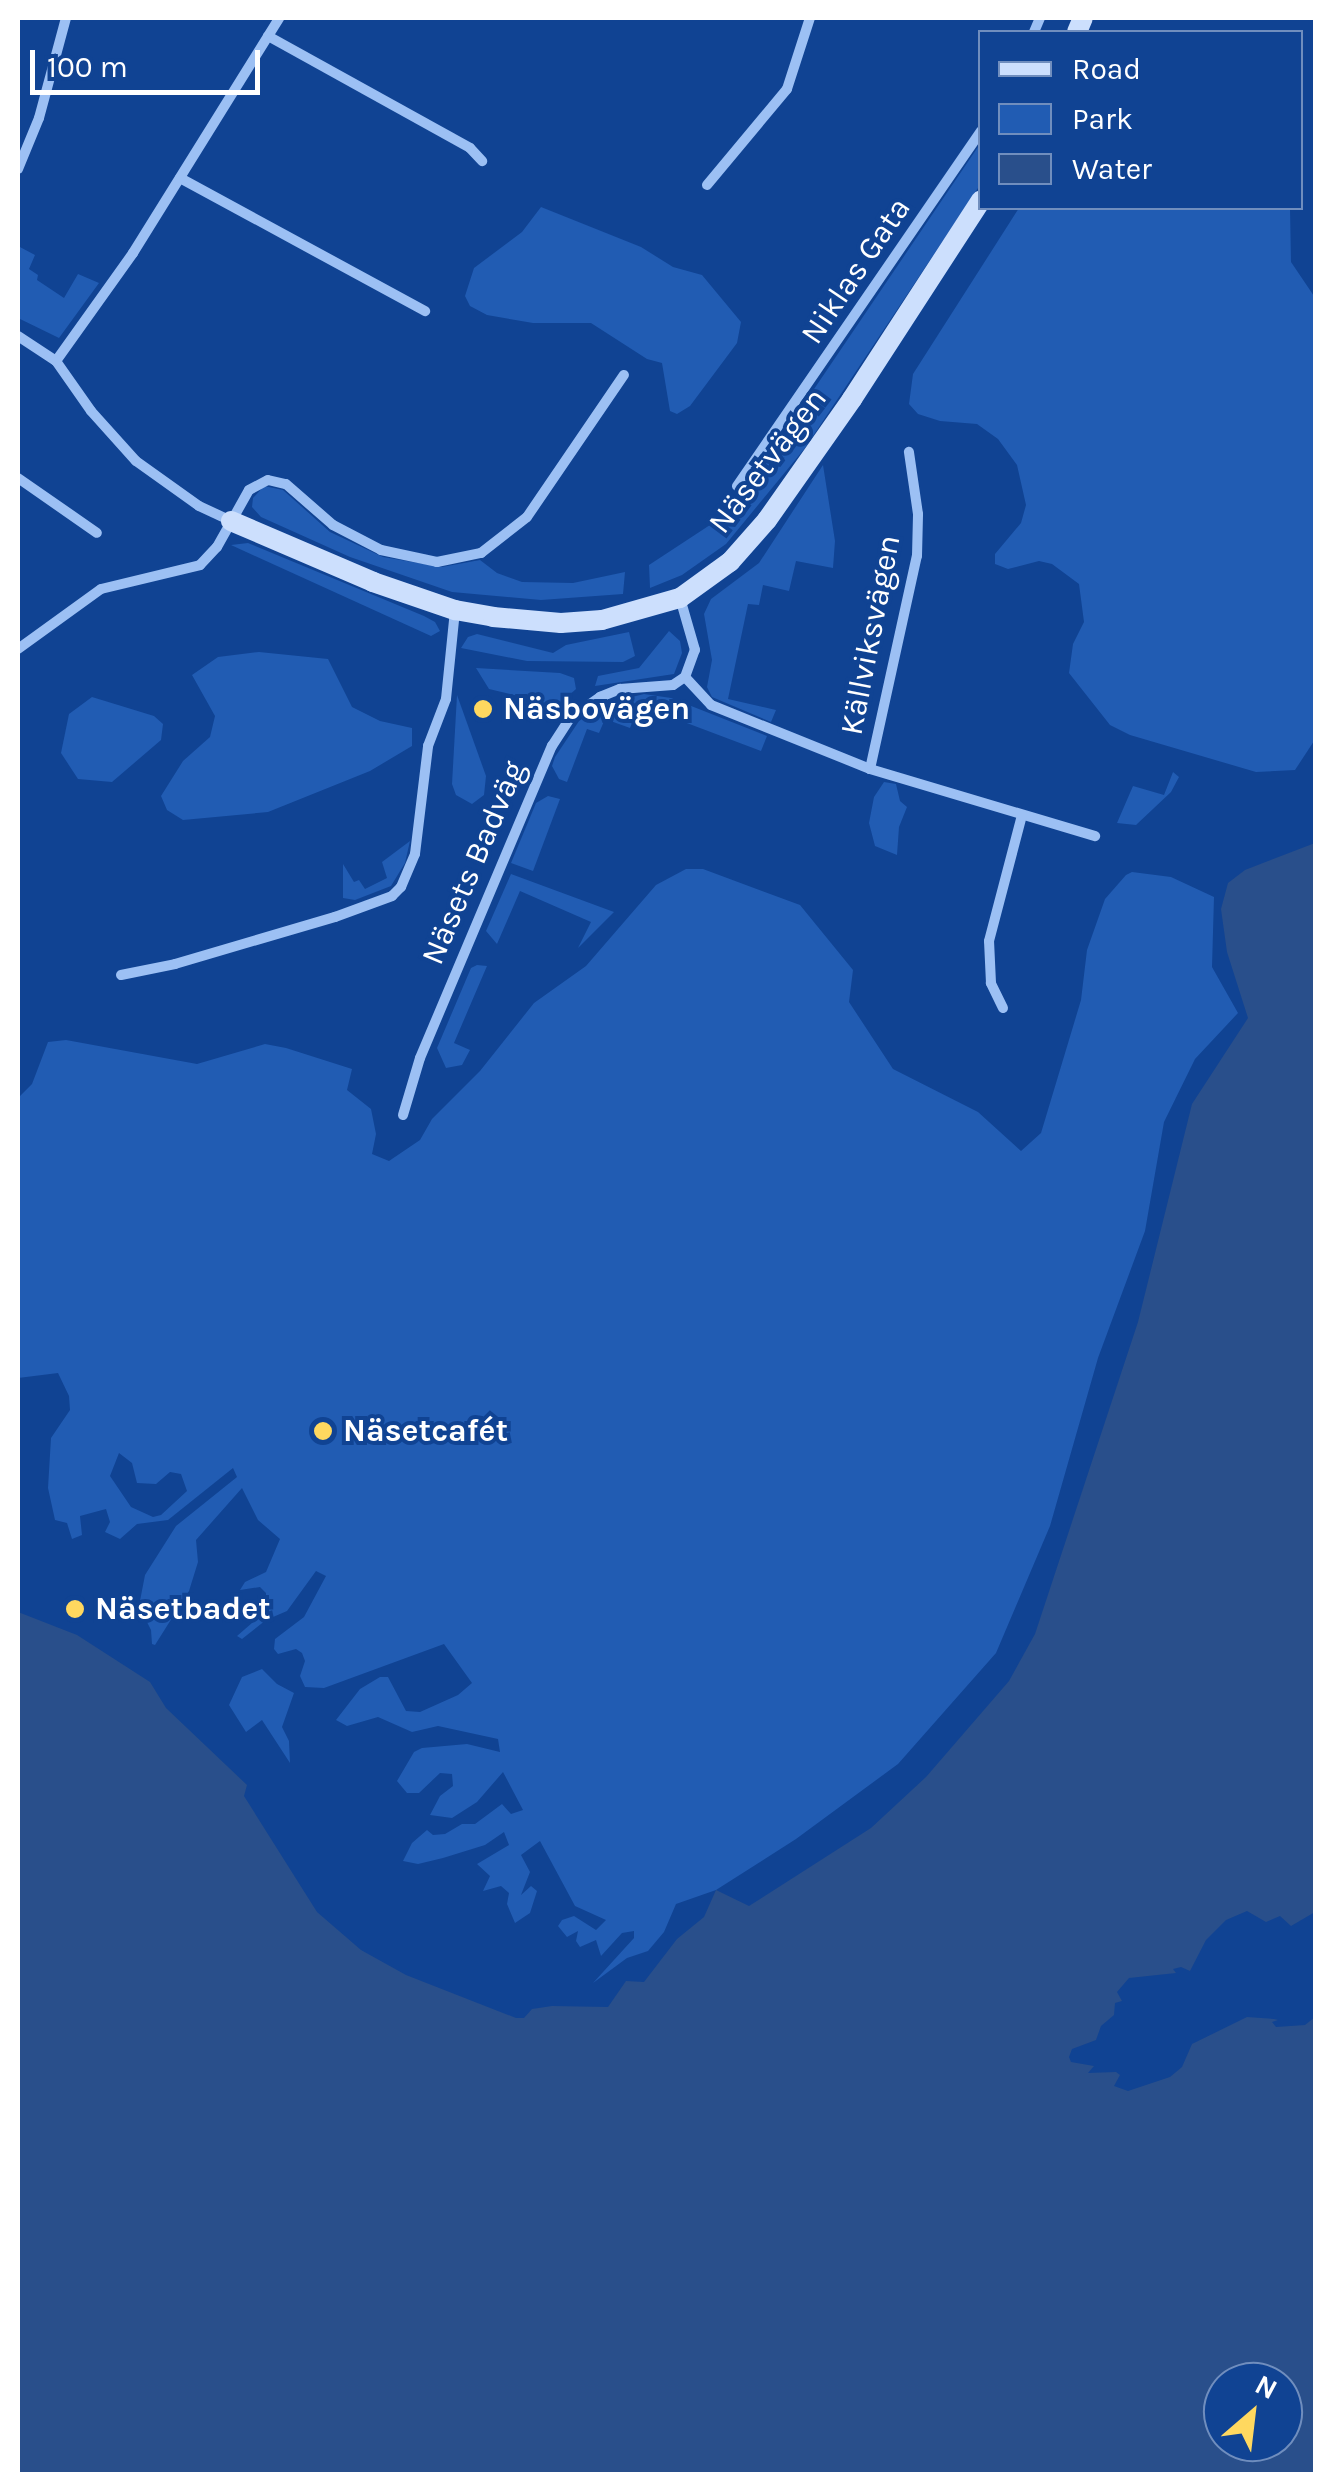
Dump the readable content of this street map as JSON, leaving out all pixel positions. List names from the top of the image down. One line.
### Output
{"streets":{"street":["Niklas Gata","Näsetvägen","Källviksvägen","Näsets Badväg"]},"crossings":[["Källviksvägen","Näsets Badväg"]],"places":["Näsbovägen","Näsetcafét","Näsetbadet"],"legend":["Road","Park","Water"],"scale_bar":"100 m","north":"top right"}
